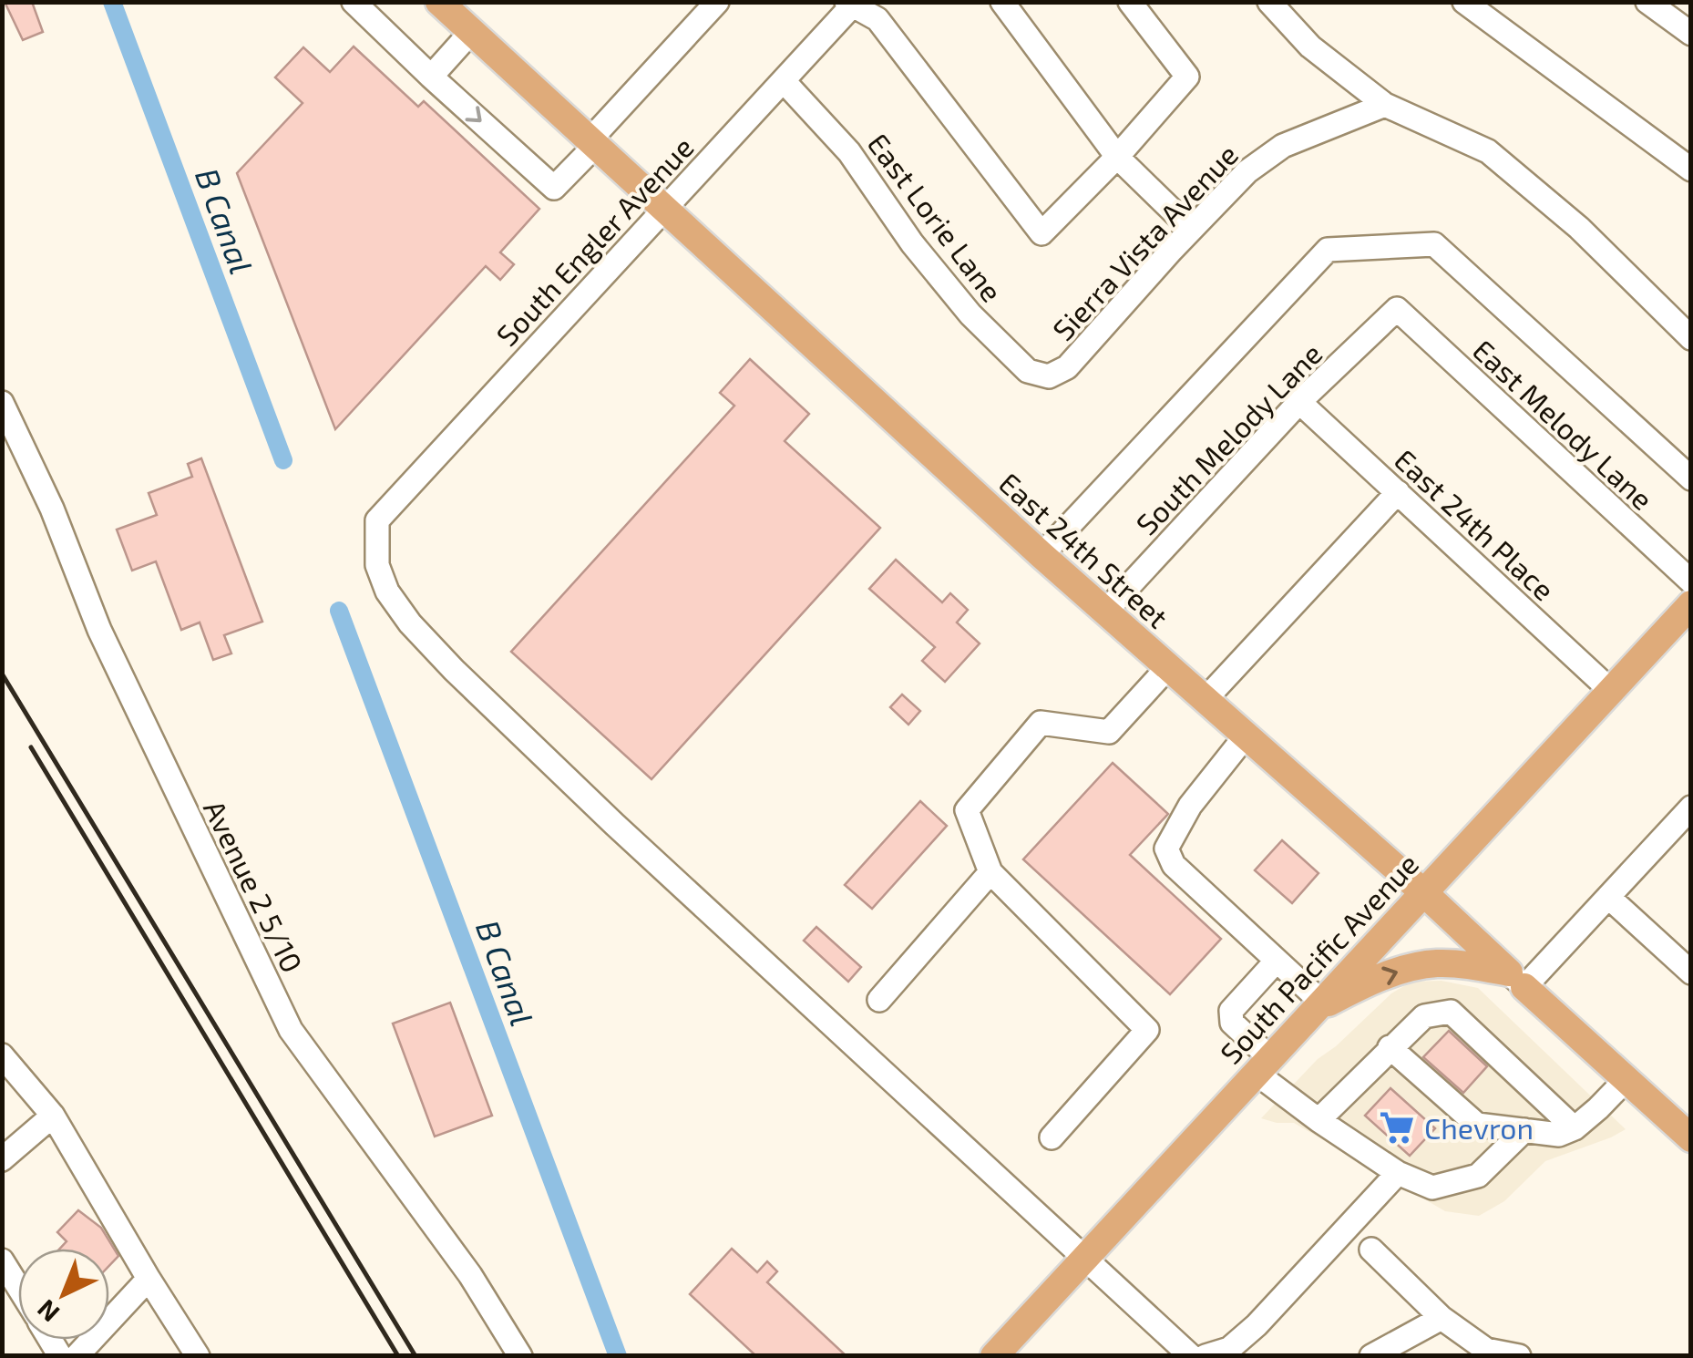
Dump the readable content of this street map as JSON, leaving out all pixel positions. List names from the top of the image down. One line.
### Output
{"streets":{"main road":["East 24th Street","South Pacific Avenue"],"street":["East Lorie Lane","South Engler Avenue","Sierra Vista Avenue","East Melody Lane","South Melody Lane","East 24th Place","Avenue 2 5/10"]},"crossings":[["East Lorie Lane","South Engler Avenue"],["East Lorie Lane","Sierra Vista Avenue"],["South Engler Avenue","East 24th Street"],["South Engler Avenue","South Pacific Avenue"],["East Melody Lane","South Melody Lane"],["South Melody Lane","East 24th Place"],["South Melody Lane","East 24th Street"],["East 24th Place","South Pacific Avenue"],["East 24th Street","South Pacific Avenue"]],"water":["B Canal"],"places":{"supermarket":["Chevron"]},"north":"bottom left"}
